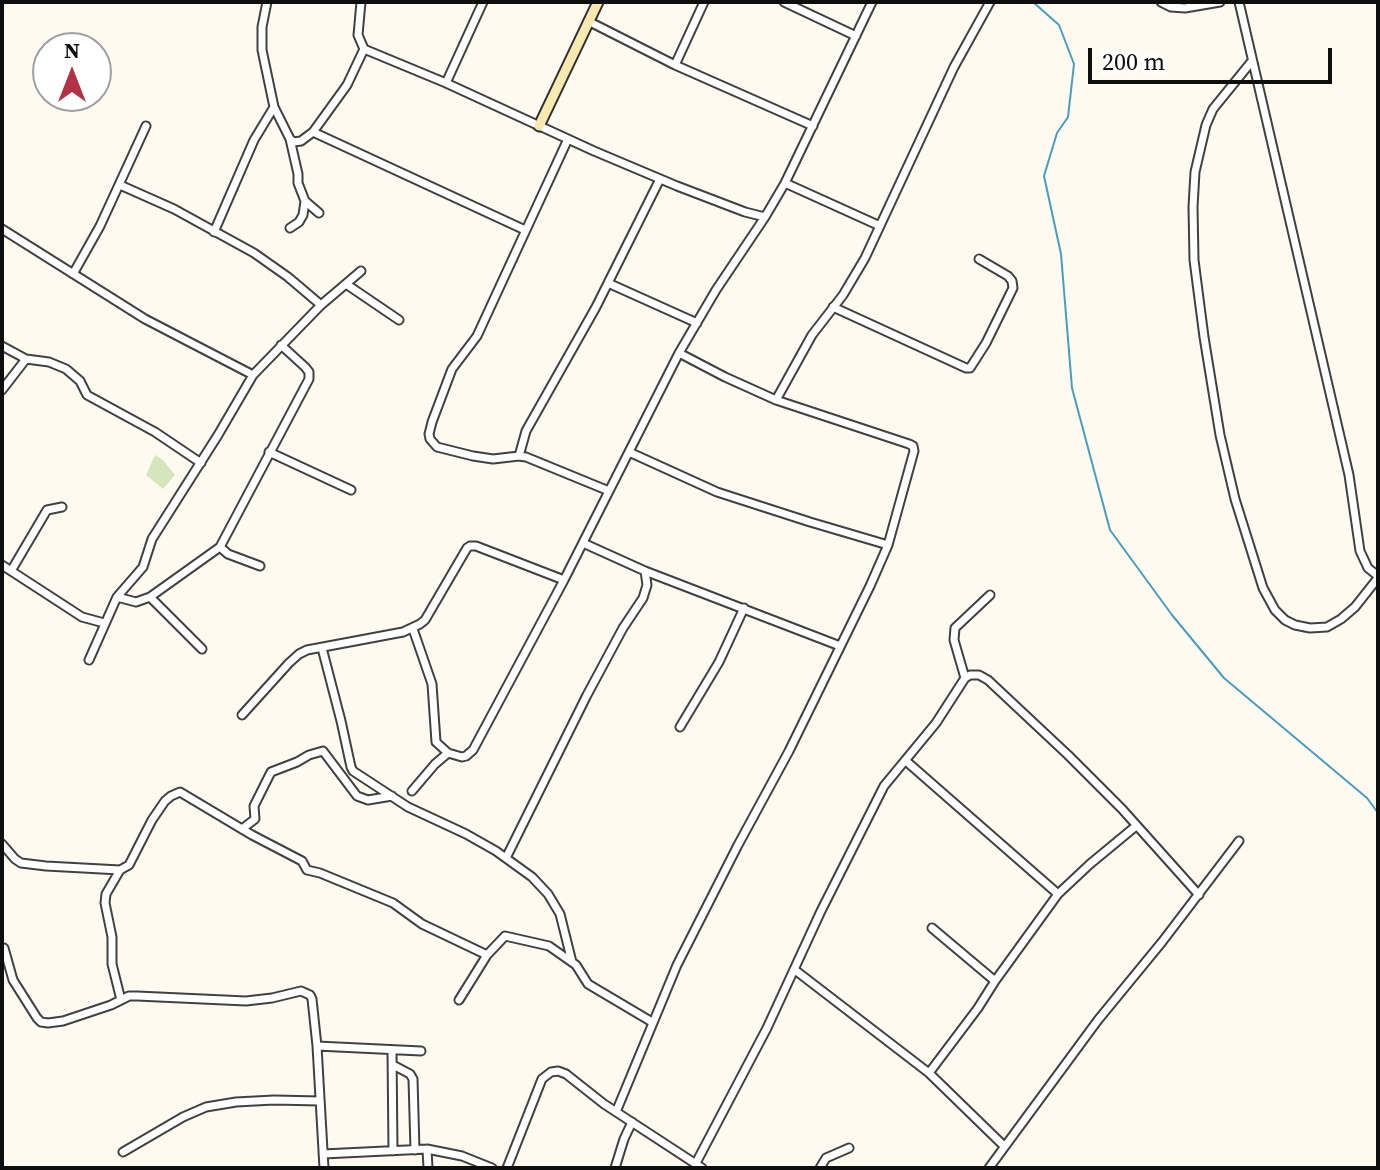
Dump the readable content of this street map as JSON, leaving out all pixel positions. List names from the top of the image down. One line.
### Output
{"scale_bar":"200 m","north":"top"}
